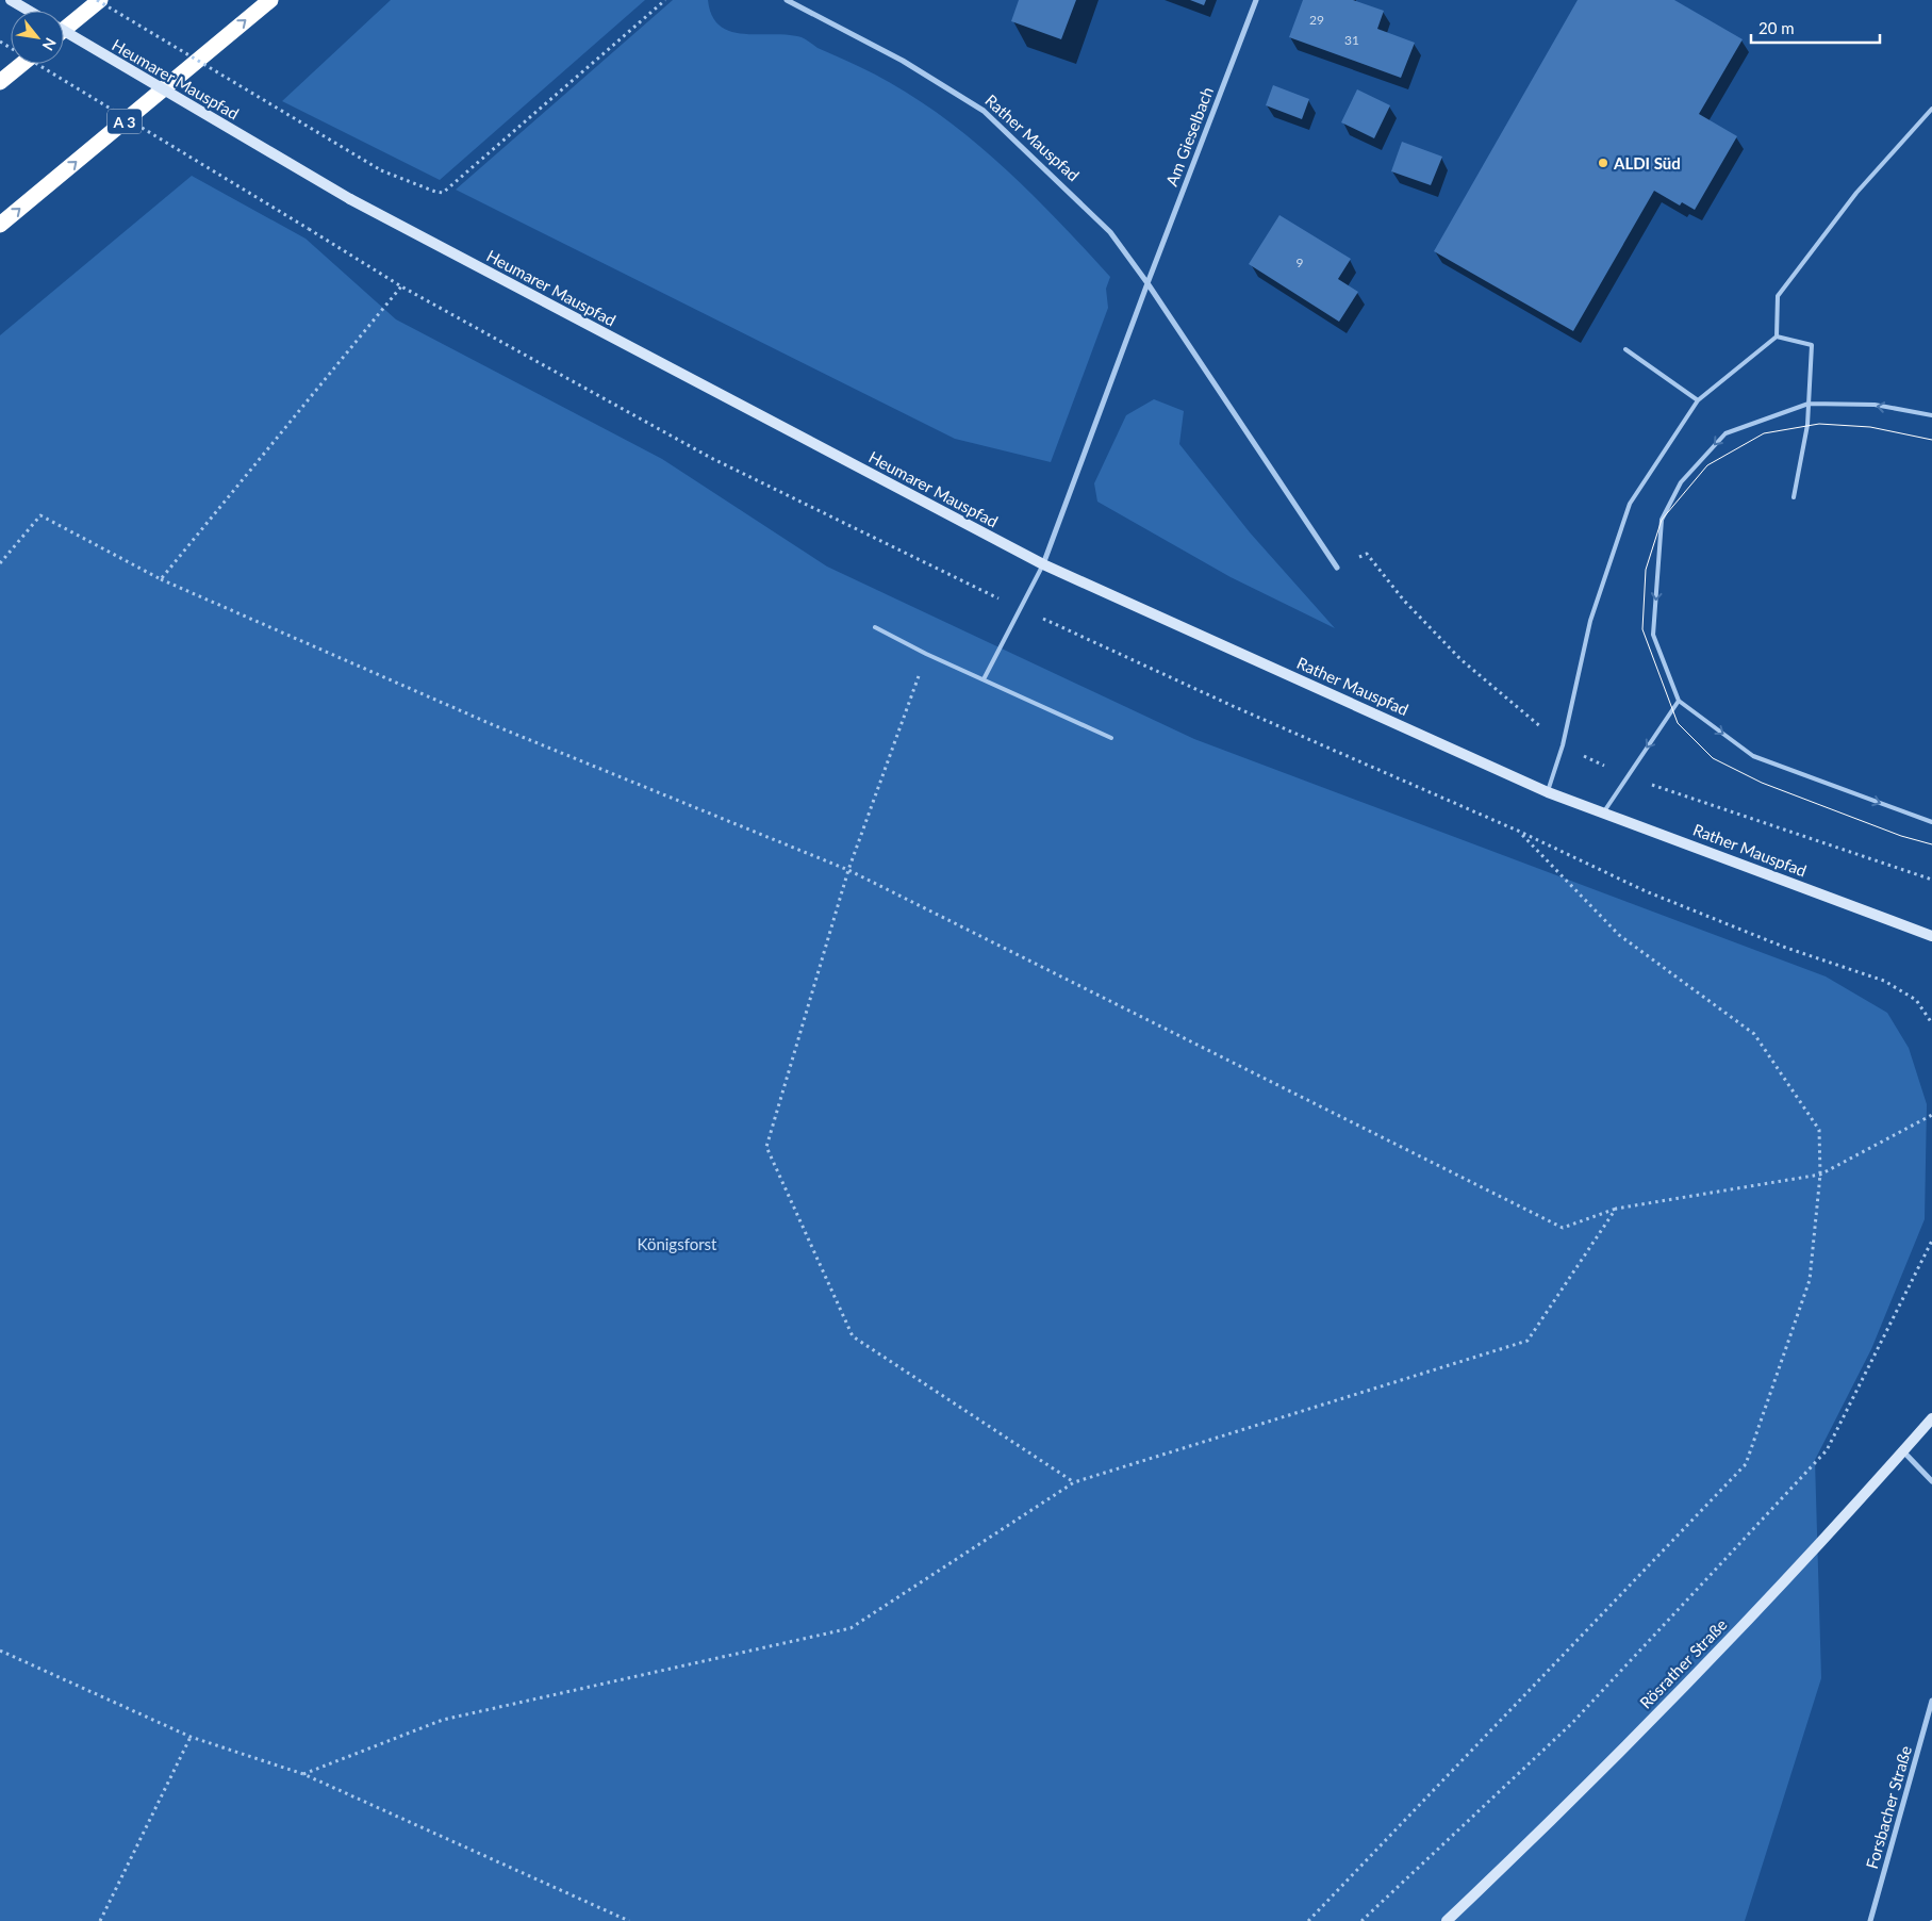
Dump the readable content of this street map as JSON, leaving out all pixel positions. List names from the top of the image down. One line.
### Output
{"streets":{"highway":["A 3"],"main road":["Heumarer Mauspfad","Rather Mauspfad","Rösrather Straße"],"street":["Am Gieselbach","Forsbacher Straße"]},"crossings":[["Heumarer Mauspfad","Rather Mauspfad"],["Am Gieselbach","Rather Mauspfad"]],"parks":["Königsforst"],"places":["ALDI Süd"],"house_numbers":["29","31","9"],"scale_bar":"20 m","north":"bottom right"}
